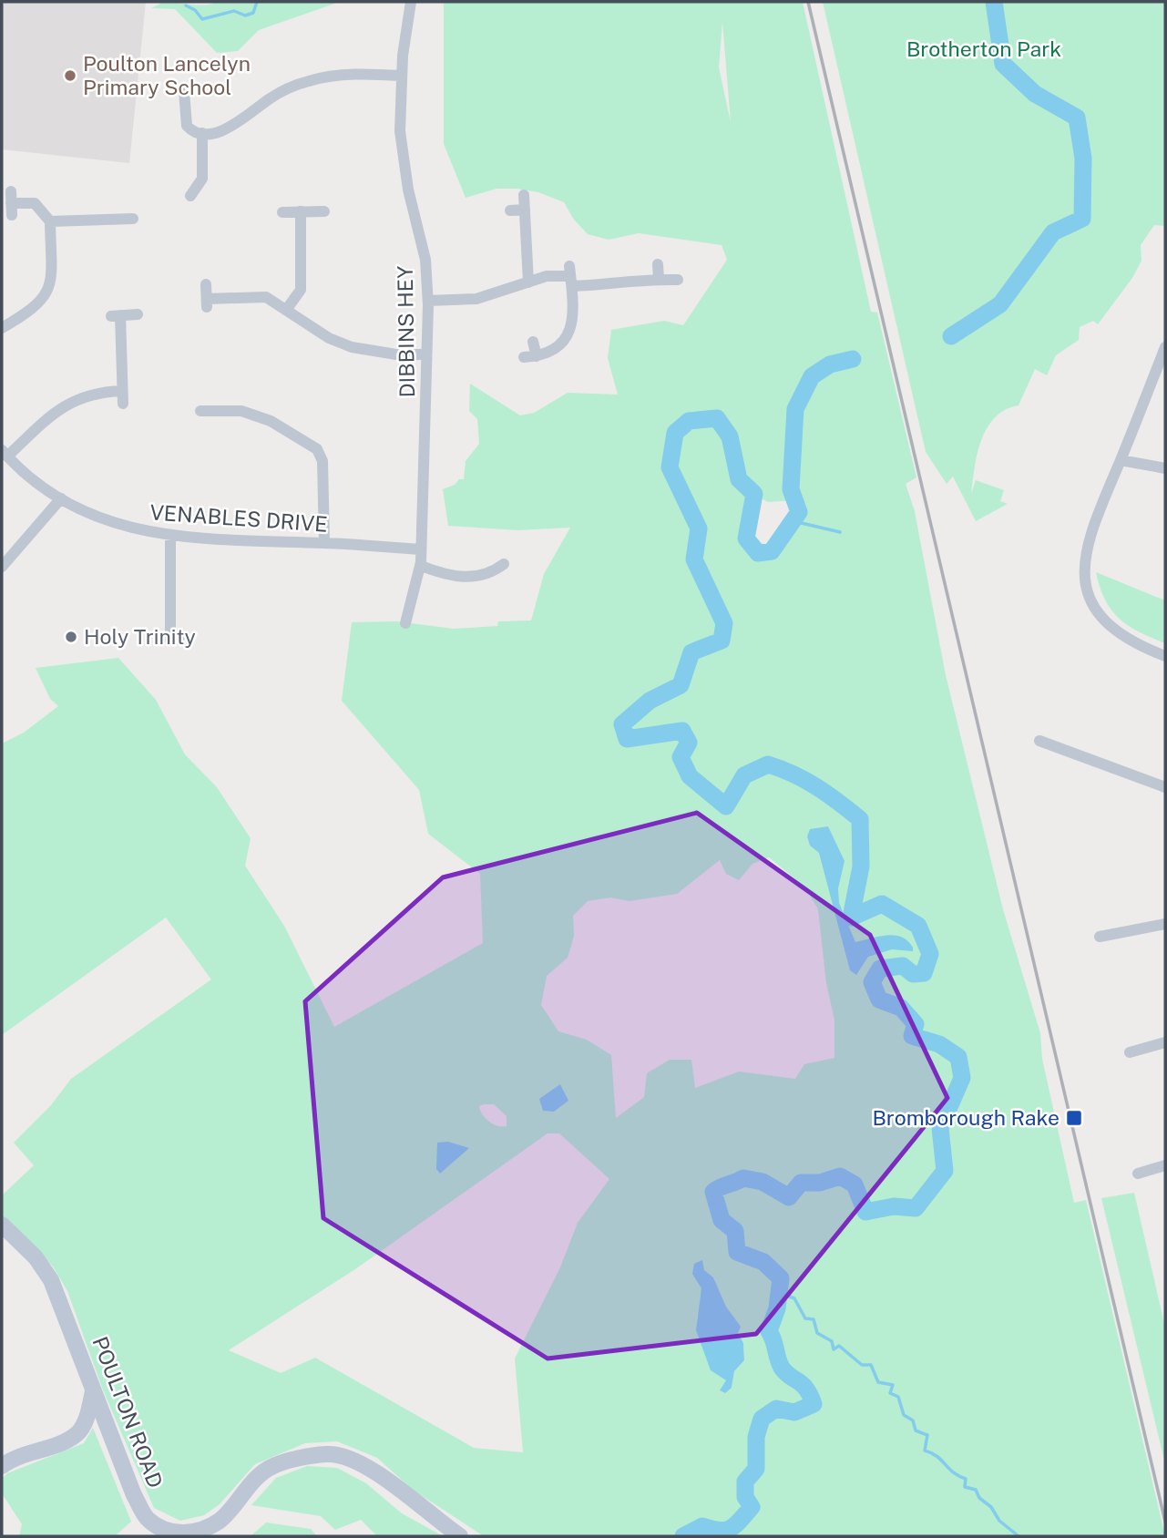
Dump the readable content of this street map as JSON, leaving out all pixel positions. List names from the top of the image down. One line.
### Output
{"streets":{"street":["DIBBINS HEY","VENABLES DRIVE","POULTON ROAD"]},"crossings":[["DIBBINS HEY","VENABLES DRIVE"]],"parks":["Brotherton Park"],"places":{"other":["Poulton Lancelyn Primary School","Holy Trinity"],"transit":["Bromborough Rake"]}}
